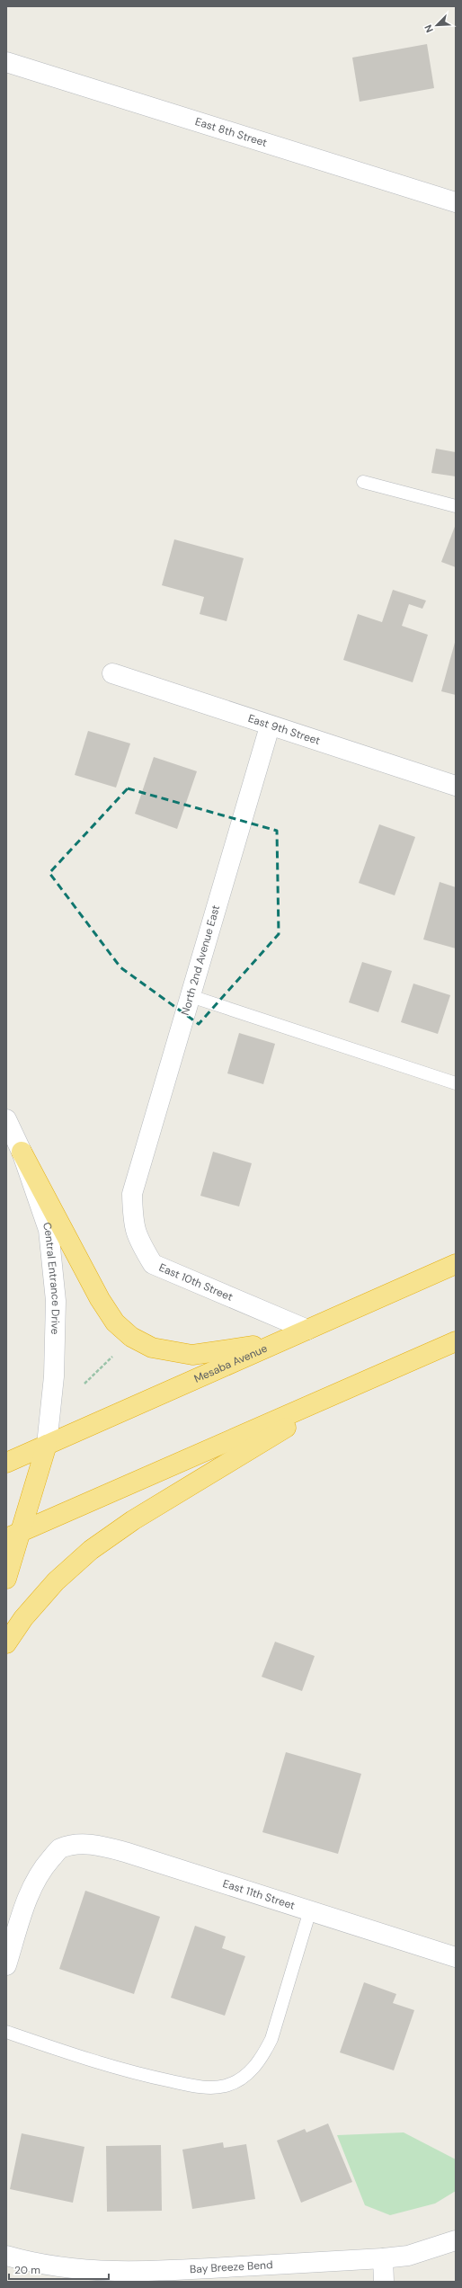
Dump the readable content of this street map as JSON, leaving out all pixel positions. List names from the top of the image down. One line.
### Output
{"streets":{"highway":["Mesaba Avenue"],"street":["East 8th Street","East 9th Street","North 2nd Avenue East","Central Entrance Drive","East 10th Street","East 11th Street","Bay Breeze Bend"]},"crossings":[["East 9th Street","North 2nd Avenue East"],["North 2nd Avenue East","East 10th Street"],["Central Entrance Drive","Mesaba Avenue"],["East 10th Street","Mesaba Avenue"]],"scale_bar":"20 m","north":"bottom left"}
